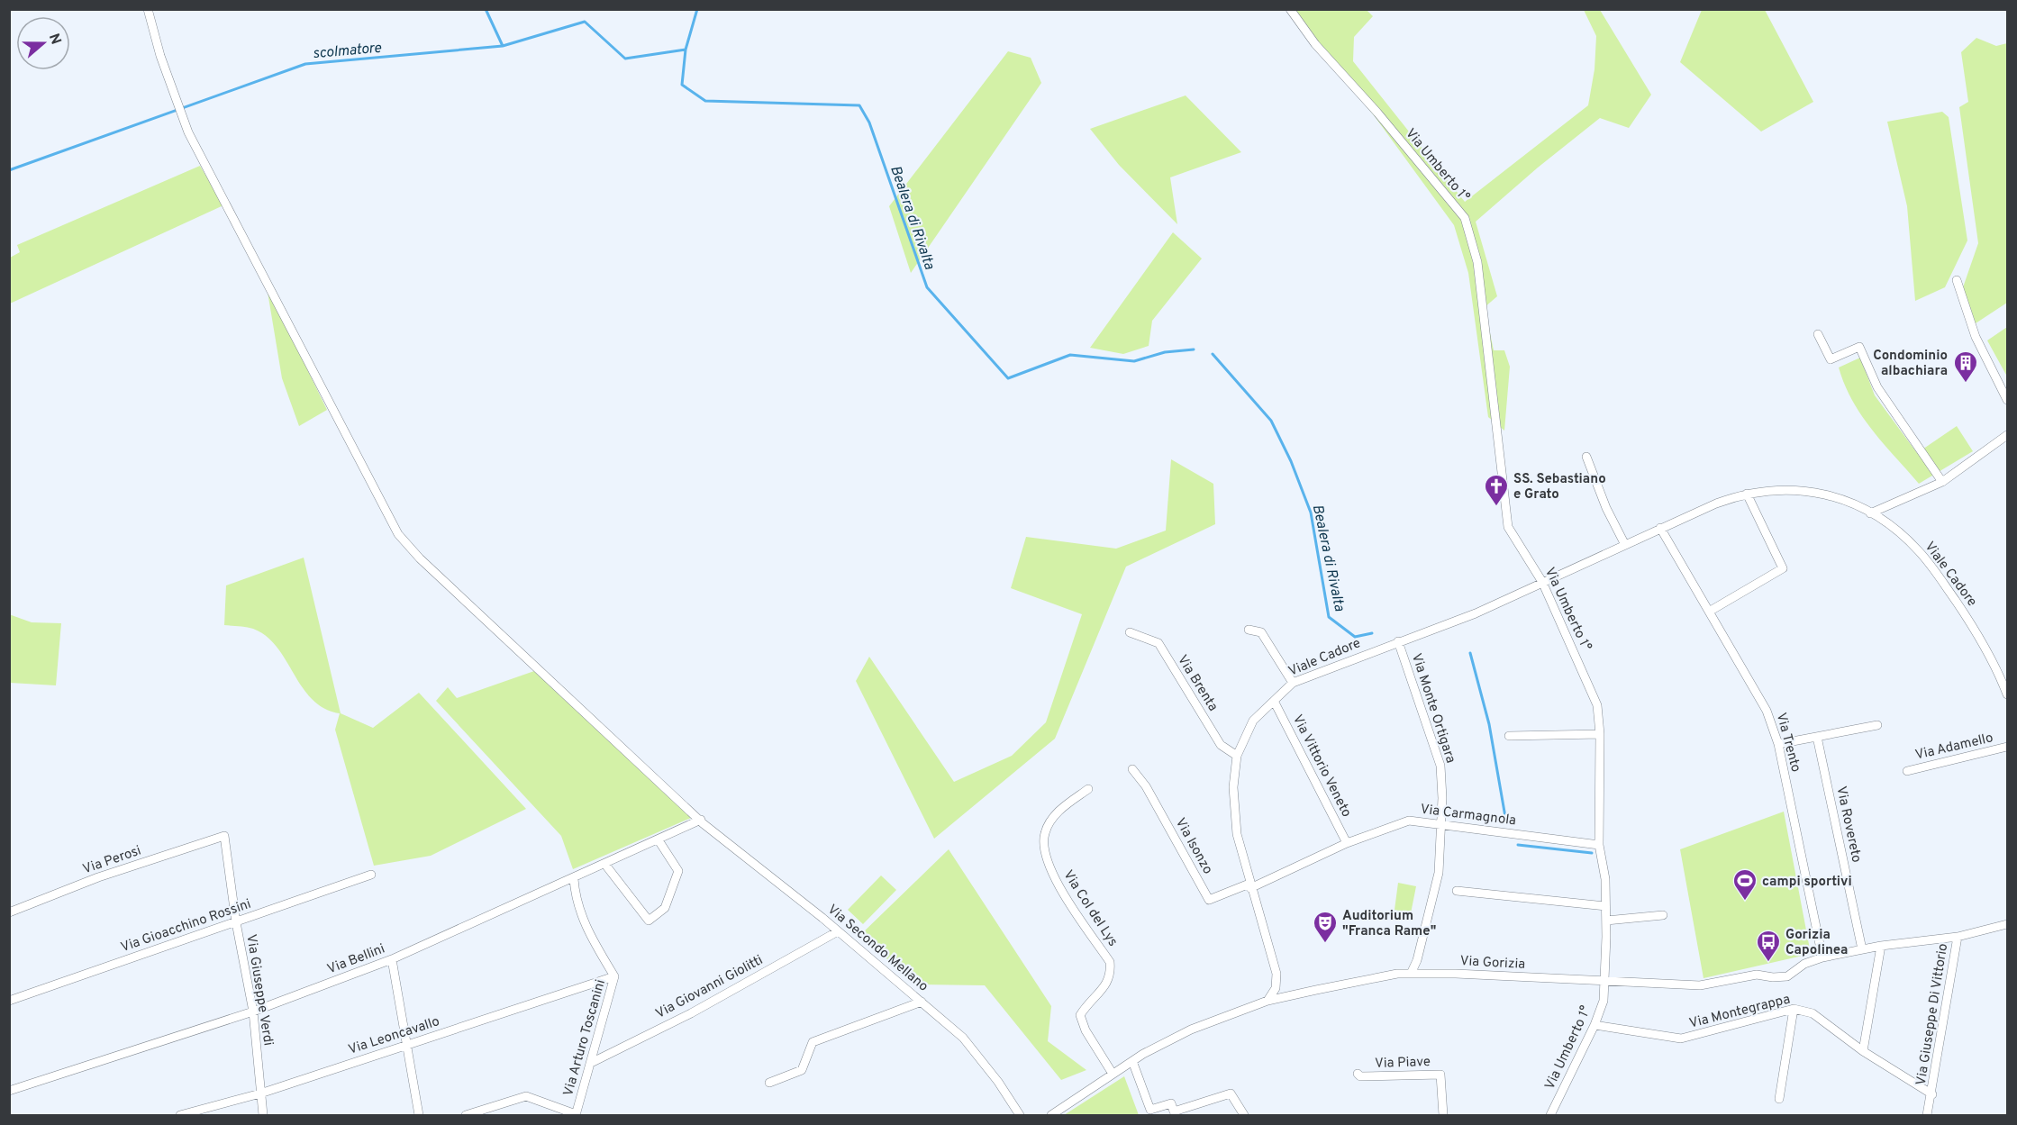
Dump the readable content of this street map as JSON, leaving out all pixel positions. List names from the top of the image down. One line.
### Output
{"streets":{"street":["Via Umberto 1°","Viale Cadore","Via Brenta","Via Monte Ortigara","Via Trento","Via Adamello","Via Vittorio Veneto","Via Carmagnola","Via Rovereto","Via Isonzo","Via Perosi","Via Col del Lys","Via Gioacchino Rossini","Via Secondo Mellano","Via Bellini","Via Gorizia","Via Giovanni Giolitti","Via Giuseppe Verdi","Via Montegrappa","Via Giuseppe Di Vittorio","Via Leoncavallo","Via Arturo Toscanini","Via Piave"]},"crossings":[["Via Umberto 1°","Viale Cadore"],["Via Umberto 1°","Via Carmagnola"],["Via Umberto 1°","Via Gorizia"],["Via Umberto 1°","Via Montegrappa"],["Viale Cadore","Via Brenta"],["Viale Cadore","Via Monte Ortigara"],["Viale Cadore","Via Trento"],["Viale Cadore","Via Vittorio Veneto"],["Viale Cadore","Via Carmagnola"],["Viale Cadore","Via Isonzo"],["Viale Cadore","Via Gorizia"],["Via Monte Ortigara","Via Carmagnola"],["Via Monte Ortigara","Via Gorizia"],["Via Trento","Via Gorizia"],["Via Vittorio Veneto","Via Carmagnola"],["Via Carmagnola","Via Isonzo"],["Via Rovereto","Via Gorizia"],["Via Perosi","Via Giuseppe Verdi"],["Via Col del Lys","Via Gorizia"],["Via Gioacchino Rossini","Via Giuseppe Verdi"],["Via Secondo Mellano","Via Bellini"],["Via Secondo Mellano","Via Giovanni Giolitti"],["Via Bellini","Via Giuseppe Verdi"],["Via Bellini","Via Arturo Toscanini"],["Via Gorizia","Via Giuseppe Di Vittorio"],["Via Giovanni Giolitti","Via Arturo Toscanini"],["Via Giuseppe Verdi","Via Leoncavallo"],["Via Montegrappa","Via Giuseppe Di Vittorio"],["Via Leoncavallo","Via Arturo Toscanini"]],"water":["scolmatore","Bealera di Rivalta"],"places":{"building":["Condominio albachiara"],"church":["SS. Sebastiano e Grato"],"sports":["campi sportivi"],"theatre":["Auditorium \"Franca Rame\""],"bus stop":["Gorizia Capolinea"]},"north":"right"}
